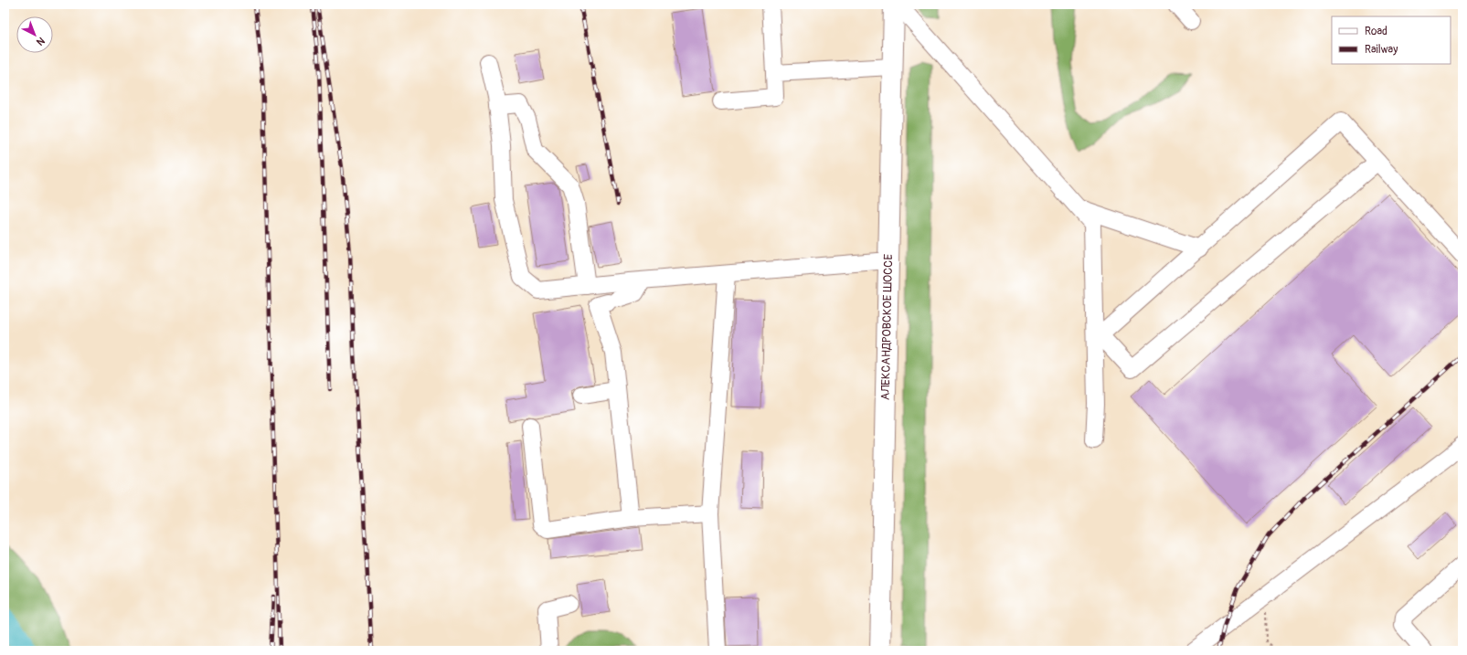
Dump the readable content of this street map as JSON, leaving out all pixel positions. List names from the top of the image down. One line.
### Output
{"streets":{"main road":["АЛЕКСАНДРОВСКОЕ ШОССЕ"]},"legend":["Road","Railway"],"north":"bottom right"}
